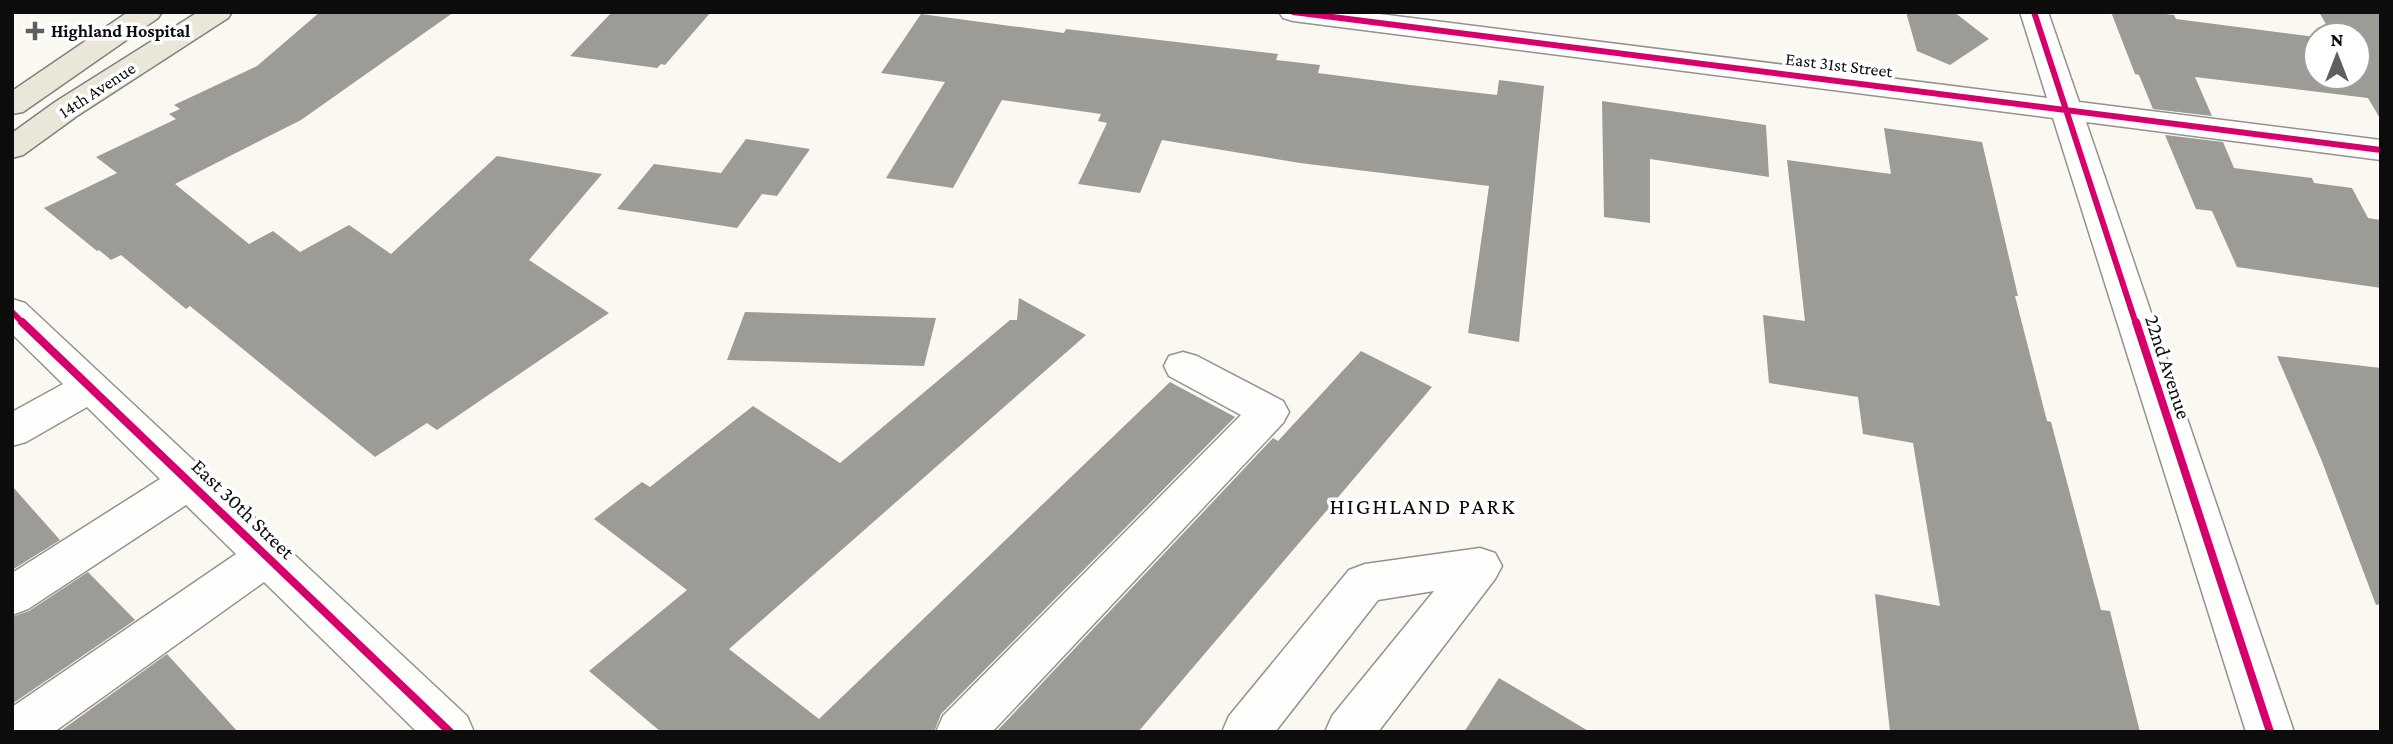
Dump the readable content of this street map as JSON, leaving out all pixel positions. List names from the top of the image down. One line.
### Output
{"streets":{"main road":["14th Avenue"],"street":["East 31st Street","22nd Avenue","East 30th Street"]},"crossings":[["East 31st Street","22nd Avenue"]],"districts":["HIGHLAND PARK"],"places":{"health":["Highland Hospital"]},"north":"top"}
